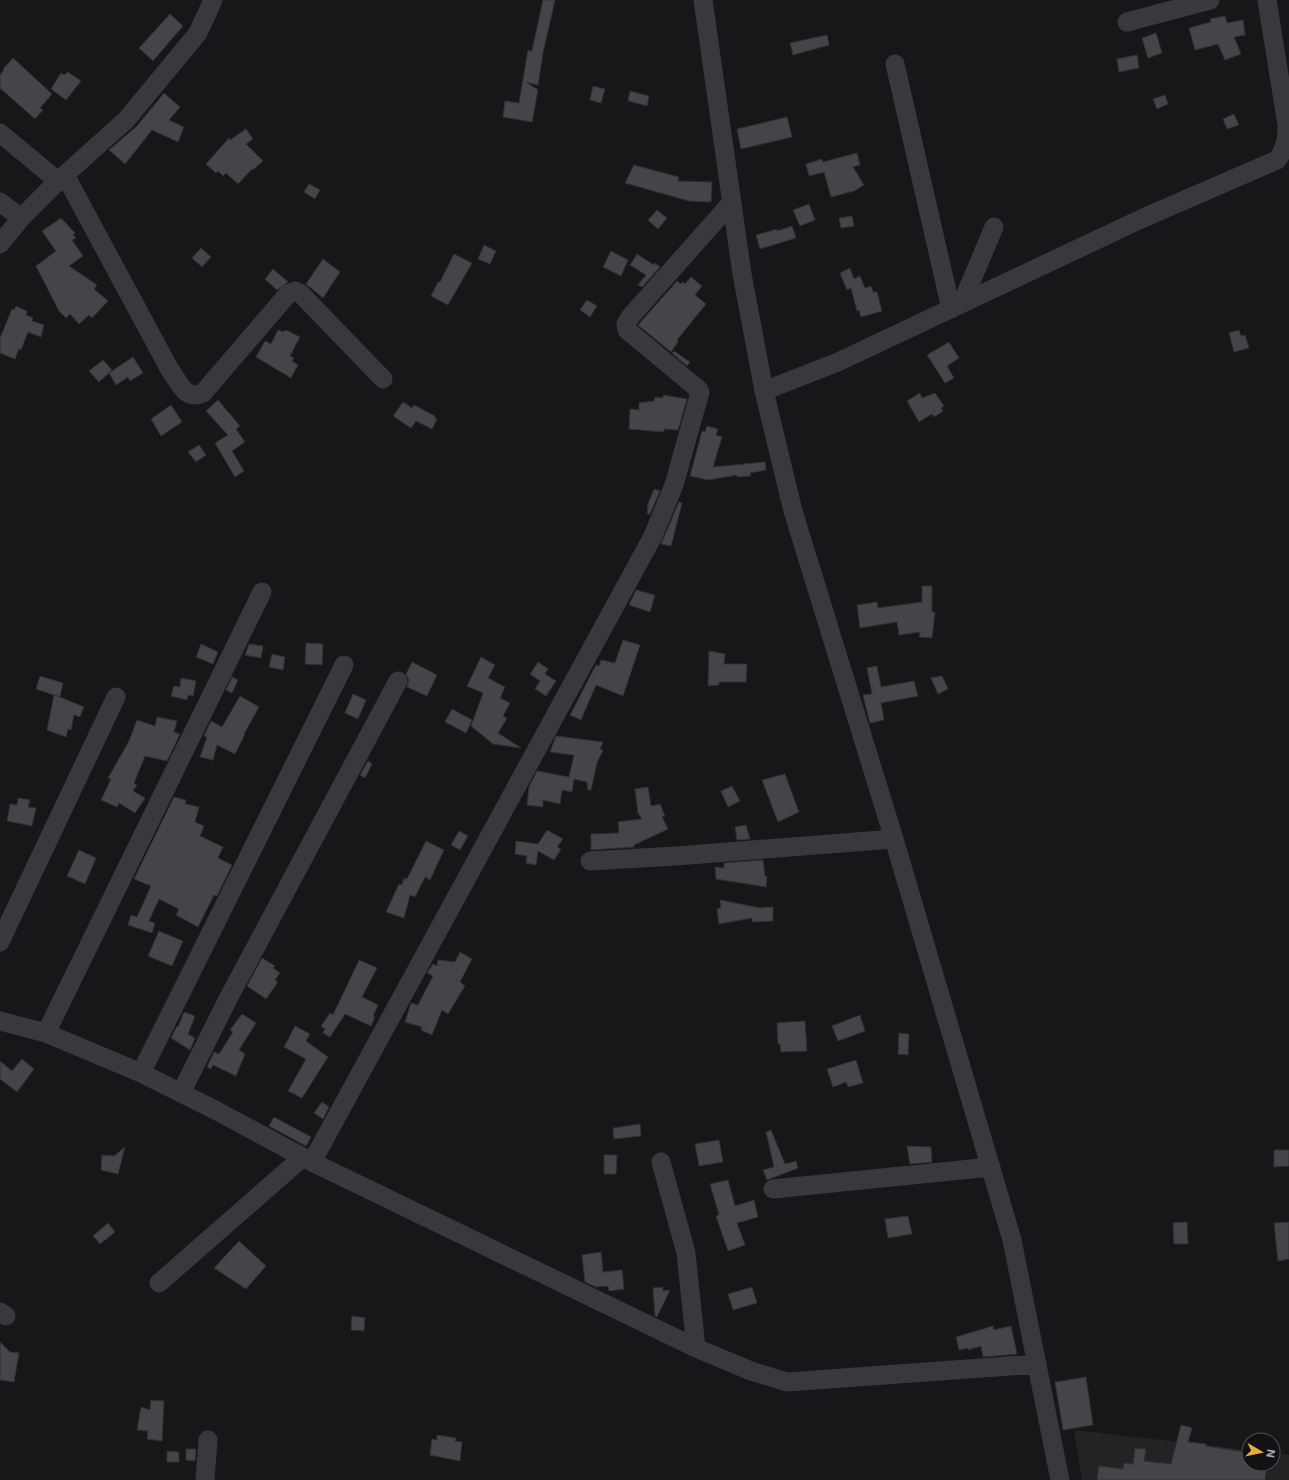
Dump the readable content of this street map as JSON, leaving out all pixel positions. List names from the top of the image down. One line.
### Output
{"north":"right"}
